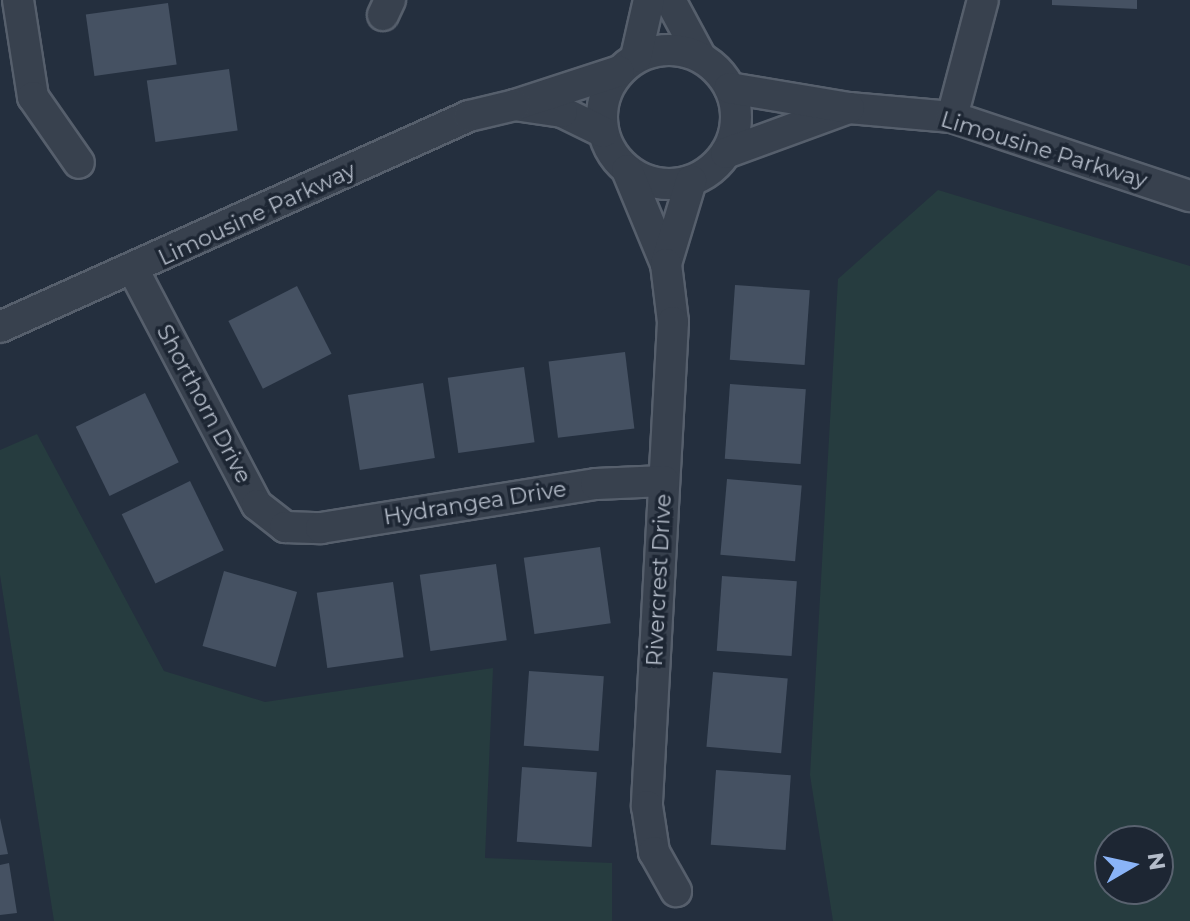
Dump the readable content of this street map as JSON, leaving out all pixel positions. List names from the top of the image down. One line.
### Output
{"streets":{"street":["Limousine Parkway","Shorthorn Drive","Hydrangea Drive","Rivercrest Drive"]},"crossings":[["Limousine Parkway","Shorthorn Drive"],["Limousine Parkway","Rivercrest Drive"],["Shorthorn Drive","Hydrangea Drive"],["Hydrangea Drive","Rivercrest Drive"]],"north":"right"}
